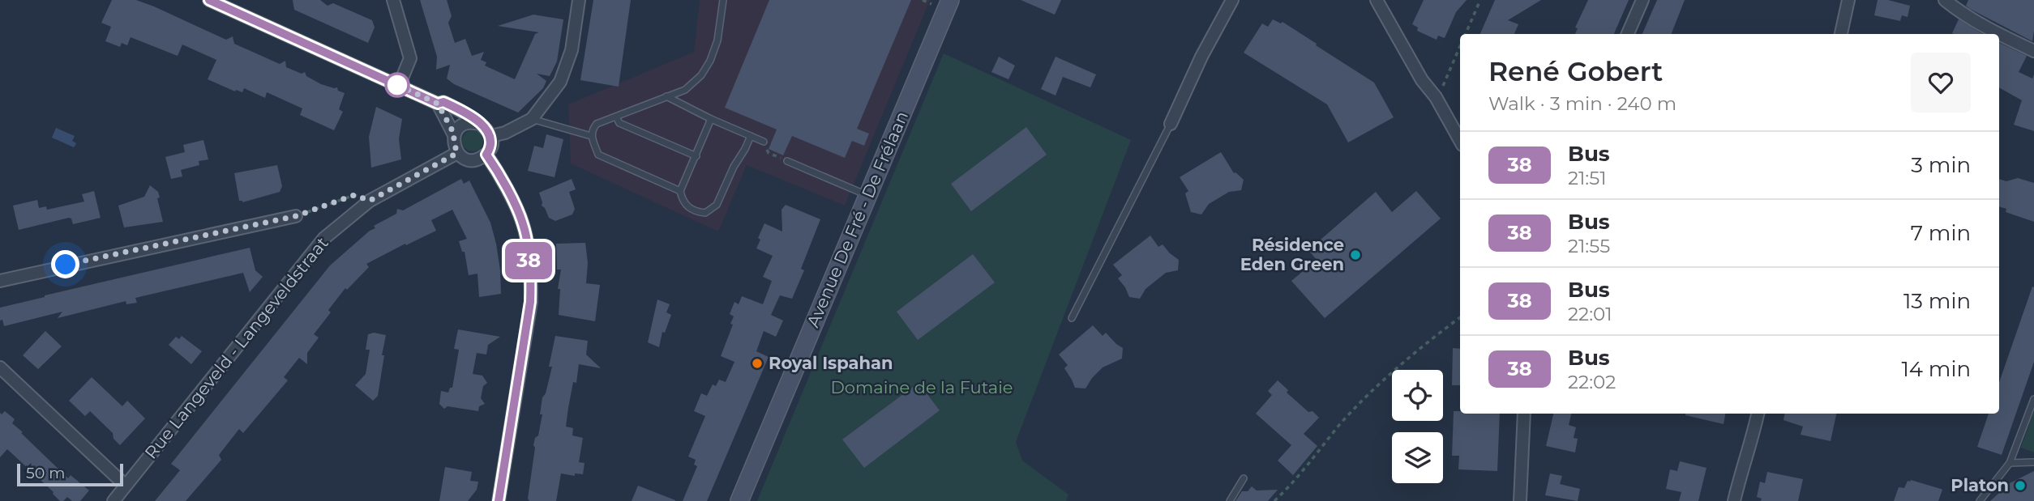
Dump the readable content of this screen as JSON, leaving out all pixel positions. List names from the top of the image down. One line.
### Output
{"streets":{"main road":["Avenue De Fré - De Frélaan"],"street":["Rue Langeveld - Langeveldstraat"]},"parks":["Domaine de la Futaie"],"places":["Résidence Eden Green","Royal Ispahan","Platon"],"lines":["bus line 38"],"scale_bar":"50 m","page":{"on_map":"38","heading":["René Gobert","Walk · 3 min · 240 m"],"list":[{"mark":"38","name":"Bus","note":"21:51","value":"3 min"},{"mark":"38","name":"Bus","note":"21:55","value":"7 min"},{"mark":"38","name":"Bus","note":"22:01","value":"13 min"},{"mark":"38","name":"Bus","note":"22:02","value":"14 min"}],"scale":"50 m"}}
